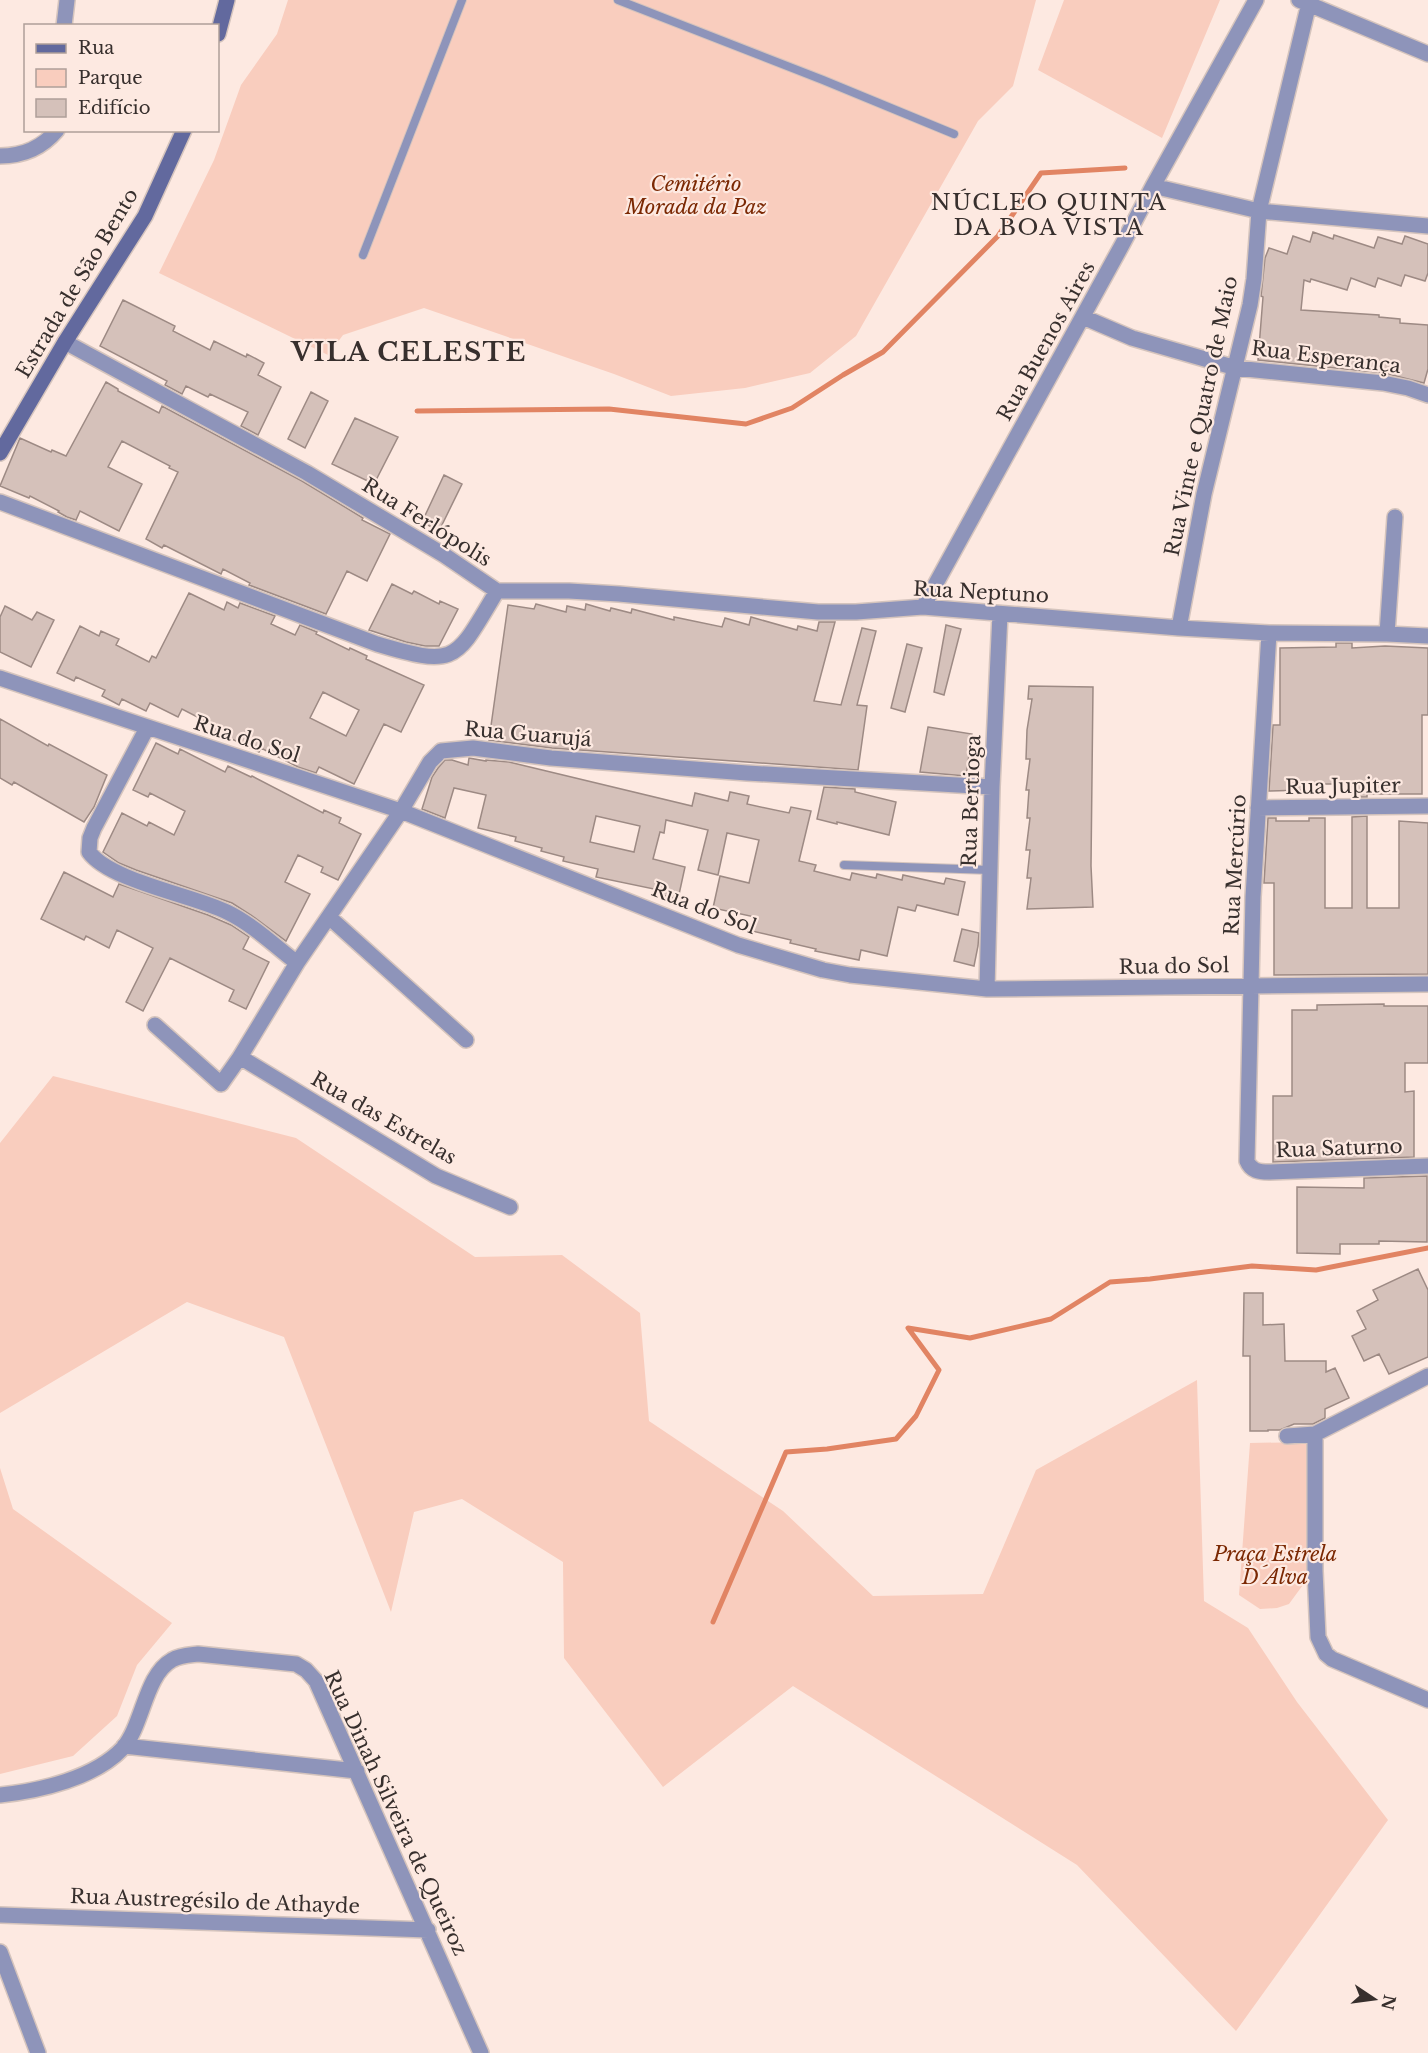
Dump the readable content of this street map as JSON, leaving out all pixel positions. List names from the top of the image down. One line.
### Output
{"streets":{"street":["Estrada de São Bento","Rua Buenos Aires","Rua Esperança","Rua Vinte e Quatro de Maio","Rua Ferlópolis","Rua Neptuno","Rua Guarujá","Rua do Sol","Rua Jupiter","Rua Bertioga","Rua Mercúrio","Rua das Estrelas","Rua Saturno","Rua Dinah Silveira de Queiroz","Rua Austregésilo de Athayde"]},"crossings":[["Estrada de São Bento","Rua Ferlópolis"],["Rua Buenos Aires","Rua Esperança"],["Rua Buenos Aires","Rua Neptuno"],["Rua Esperança","Rua Vinte e Quatro de Maio"],["Rua Vinte e Quatro de Maio","Rua Neptuno"],["Rua Ferlópolis","Rua Neptuno"],["Rua Neptuno","Rua Bertioga"],["Rua Neptuno","Rua Mercúrio"],["Rua Guarujá","Rua do Sol"],["Rua Guarujá","Rua Bertioga"],["Rua Guarujá","Rua das Estrelas"],["Rua do Sol","Rua Bertioga"],["Rua do Sol","Rua Mercúrio"],["Rua Jupiter","Rua Mercúrio"],["Rua Mercúrio","Rua Saturno"],["Rua Dinah Silveira de Queiroz","Rua Austregésilo de Athayde"]],"districts":["NÚCLEO QUINTA DA BOA VISTA","VILA CELESTE"],"parks":["Cemitério Morada da Paz","Praça Estrela D´Alva"],"legend":["Rua","Parque","Edifício"],"north":"right"}
